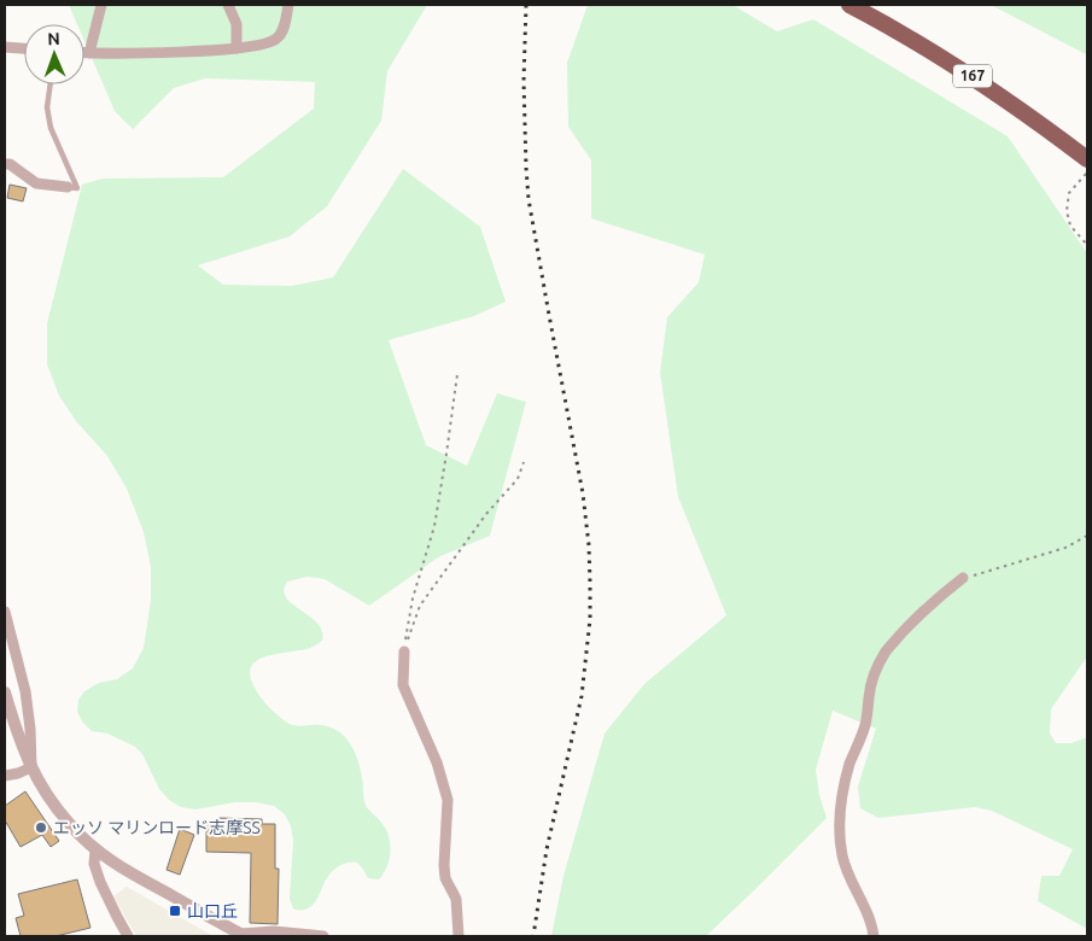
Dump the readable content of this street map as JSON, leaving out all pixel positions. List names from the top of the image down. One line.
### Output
{"streets":{"highway":["167"]},"places":{"other":["エッソ マリンロード志摩SS"],"transit":["山口丘"]},"north":"top"}
